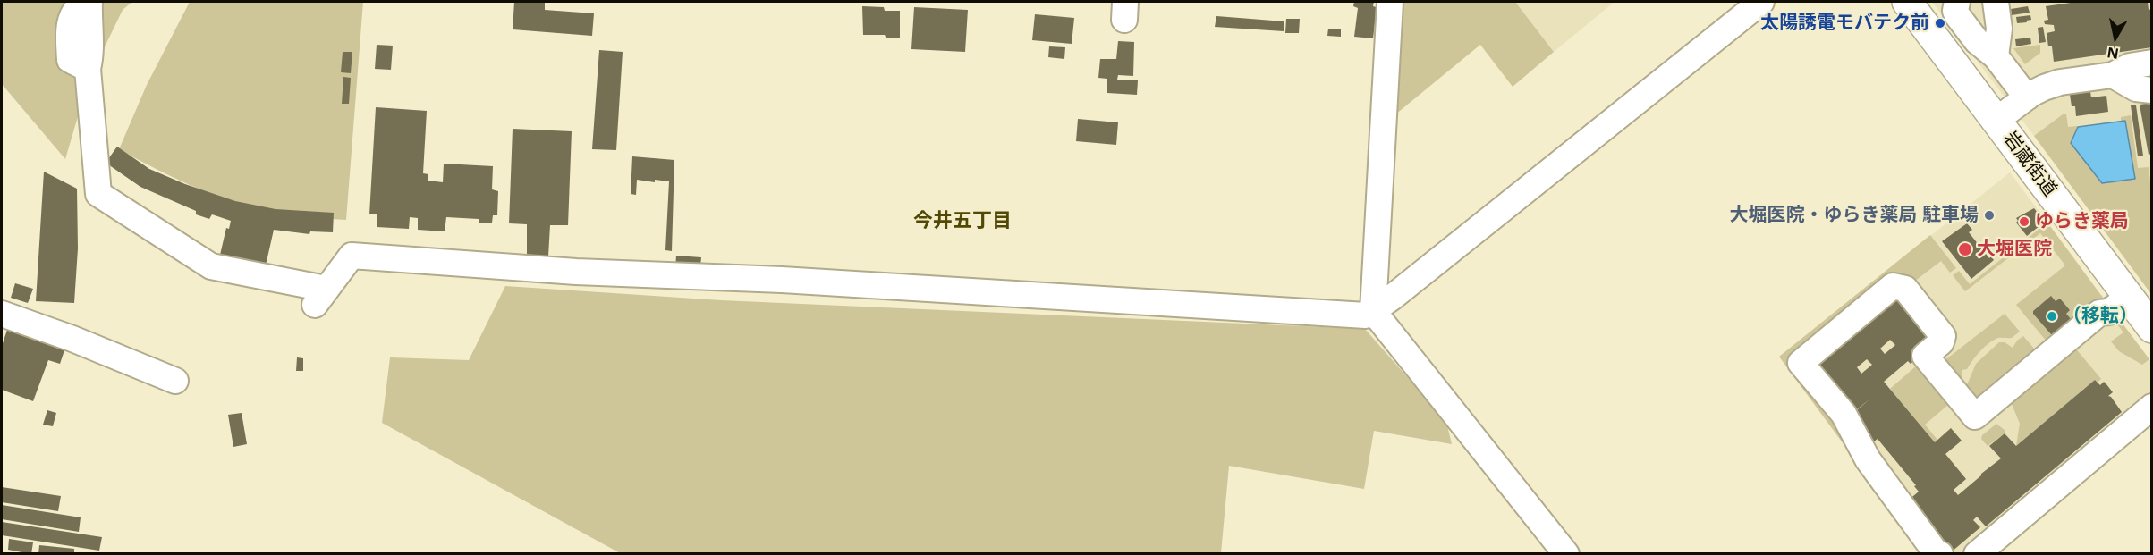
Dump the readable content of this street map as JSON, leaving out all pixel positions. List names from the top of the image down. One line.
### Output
{"streets":{"main road":["岩蔵街道"]},"districts":["今井五丁目"],"places":["太陽誘電モバテク前","大堀医院・ゆらき薬局 駐車場","ゆらき薬局","大堀医院","（移転）"],"north":"bottom"}
